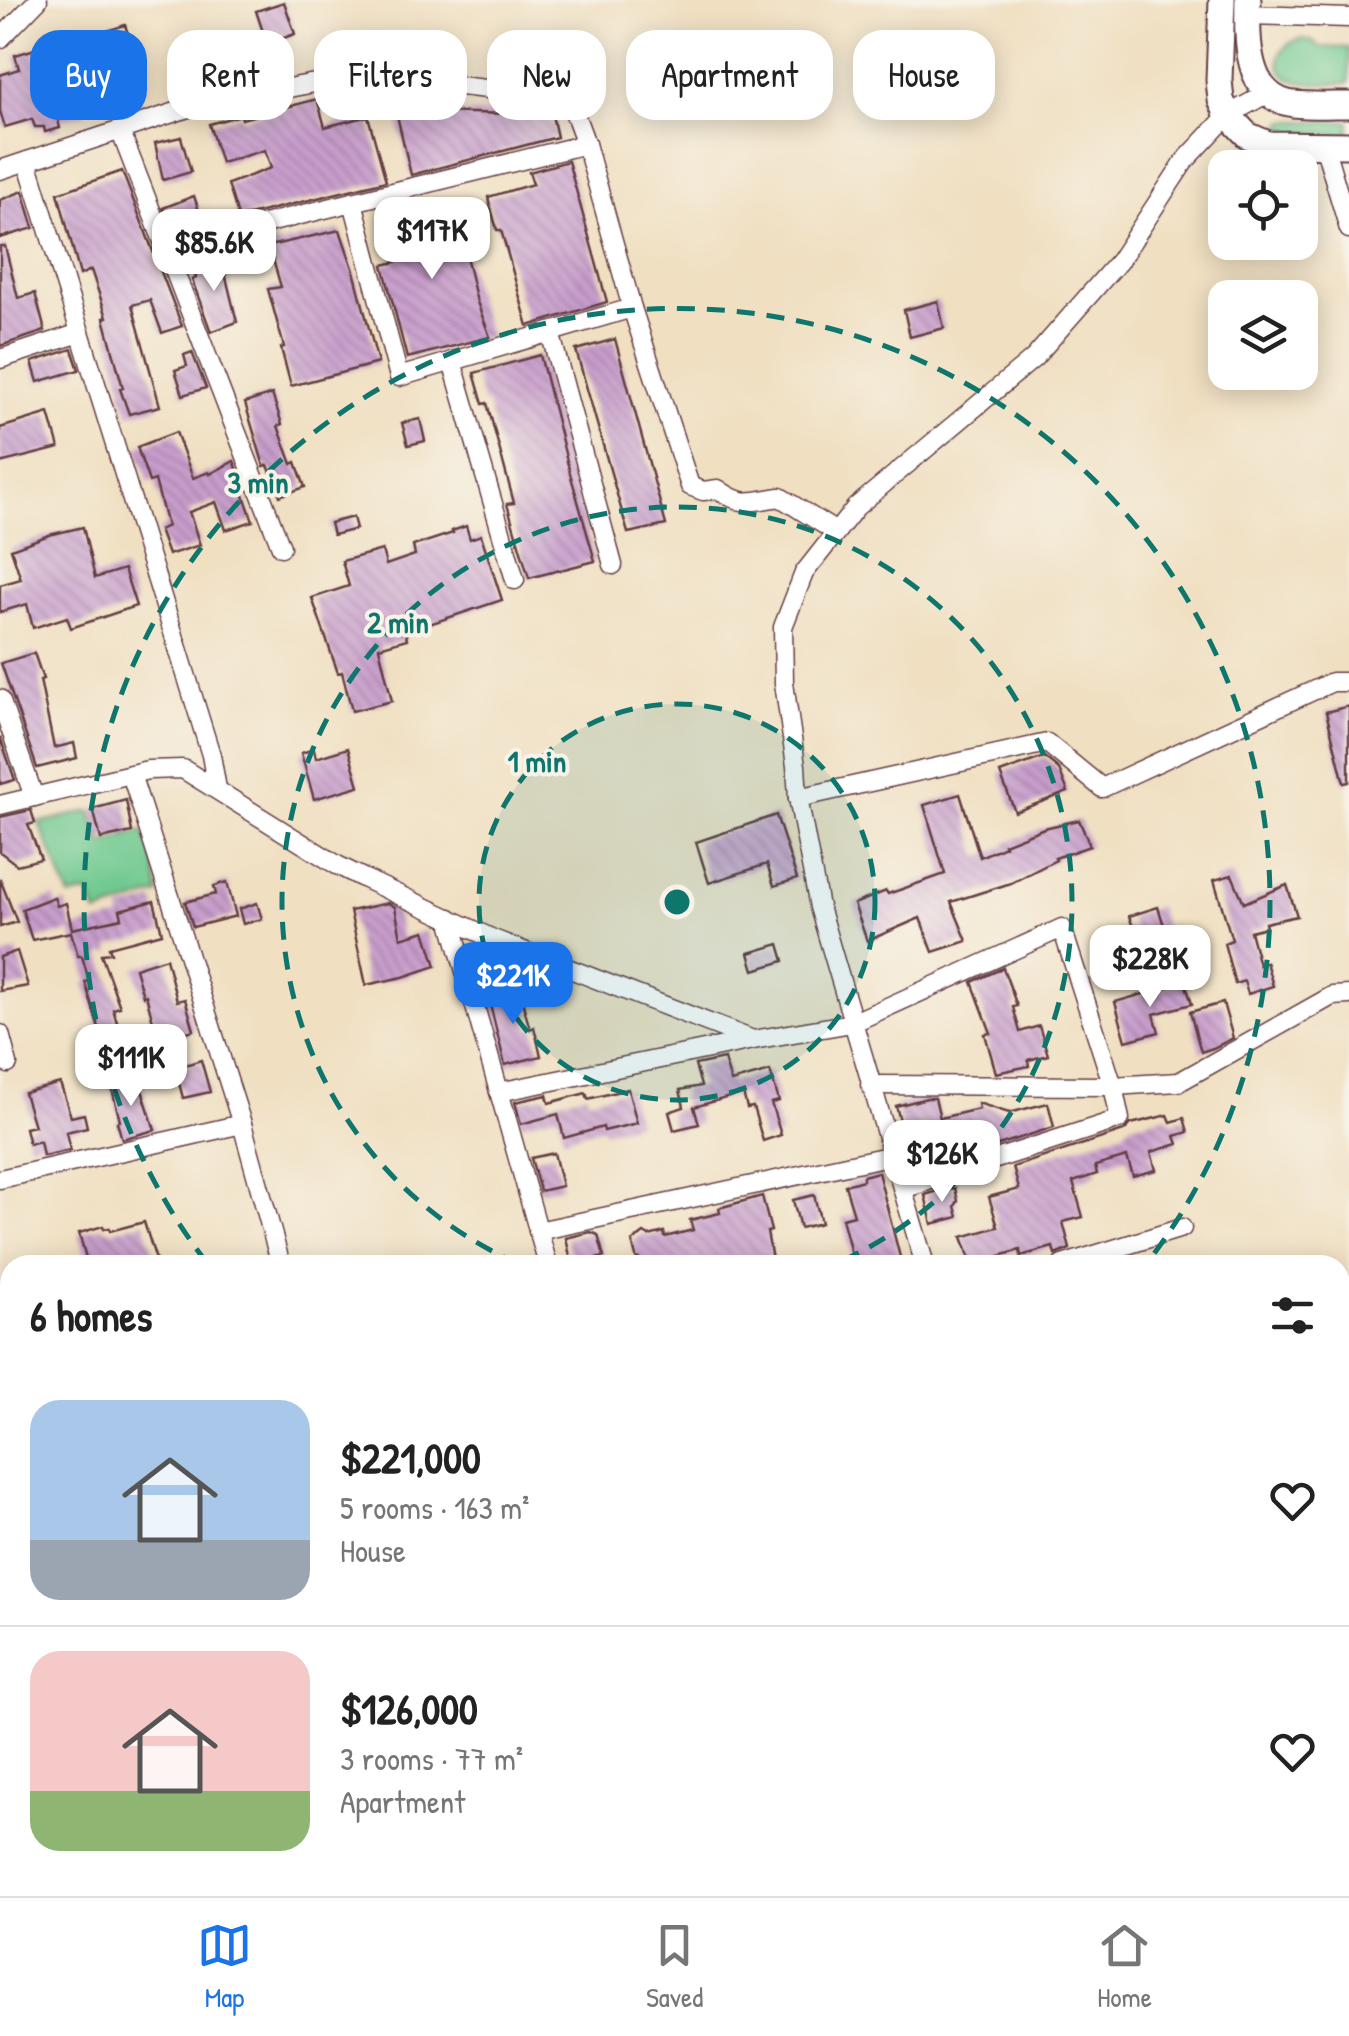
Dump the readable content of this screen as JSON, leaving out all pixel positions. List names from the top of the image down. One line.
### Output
{"page":{"chip":["Buy","Rent","Filters","New","Apartment","House"],"price":["$117K","$85.6K","$228K","$221K","$111K","$126K"],"heading":"6 homes","list":[{"name":"$221,000","note":"5 rooms · 163 m² · House"},{"name":"$126,000","note":"3 rooms · 77 m² · Apartment"}],"tabs":["Map","Saved","Home"]},"rings":["3 min","2 min","1 min"]}
